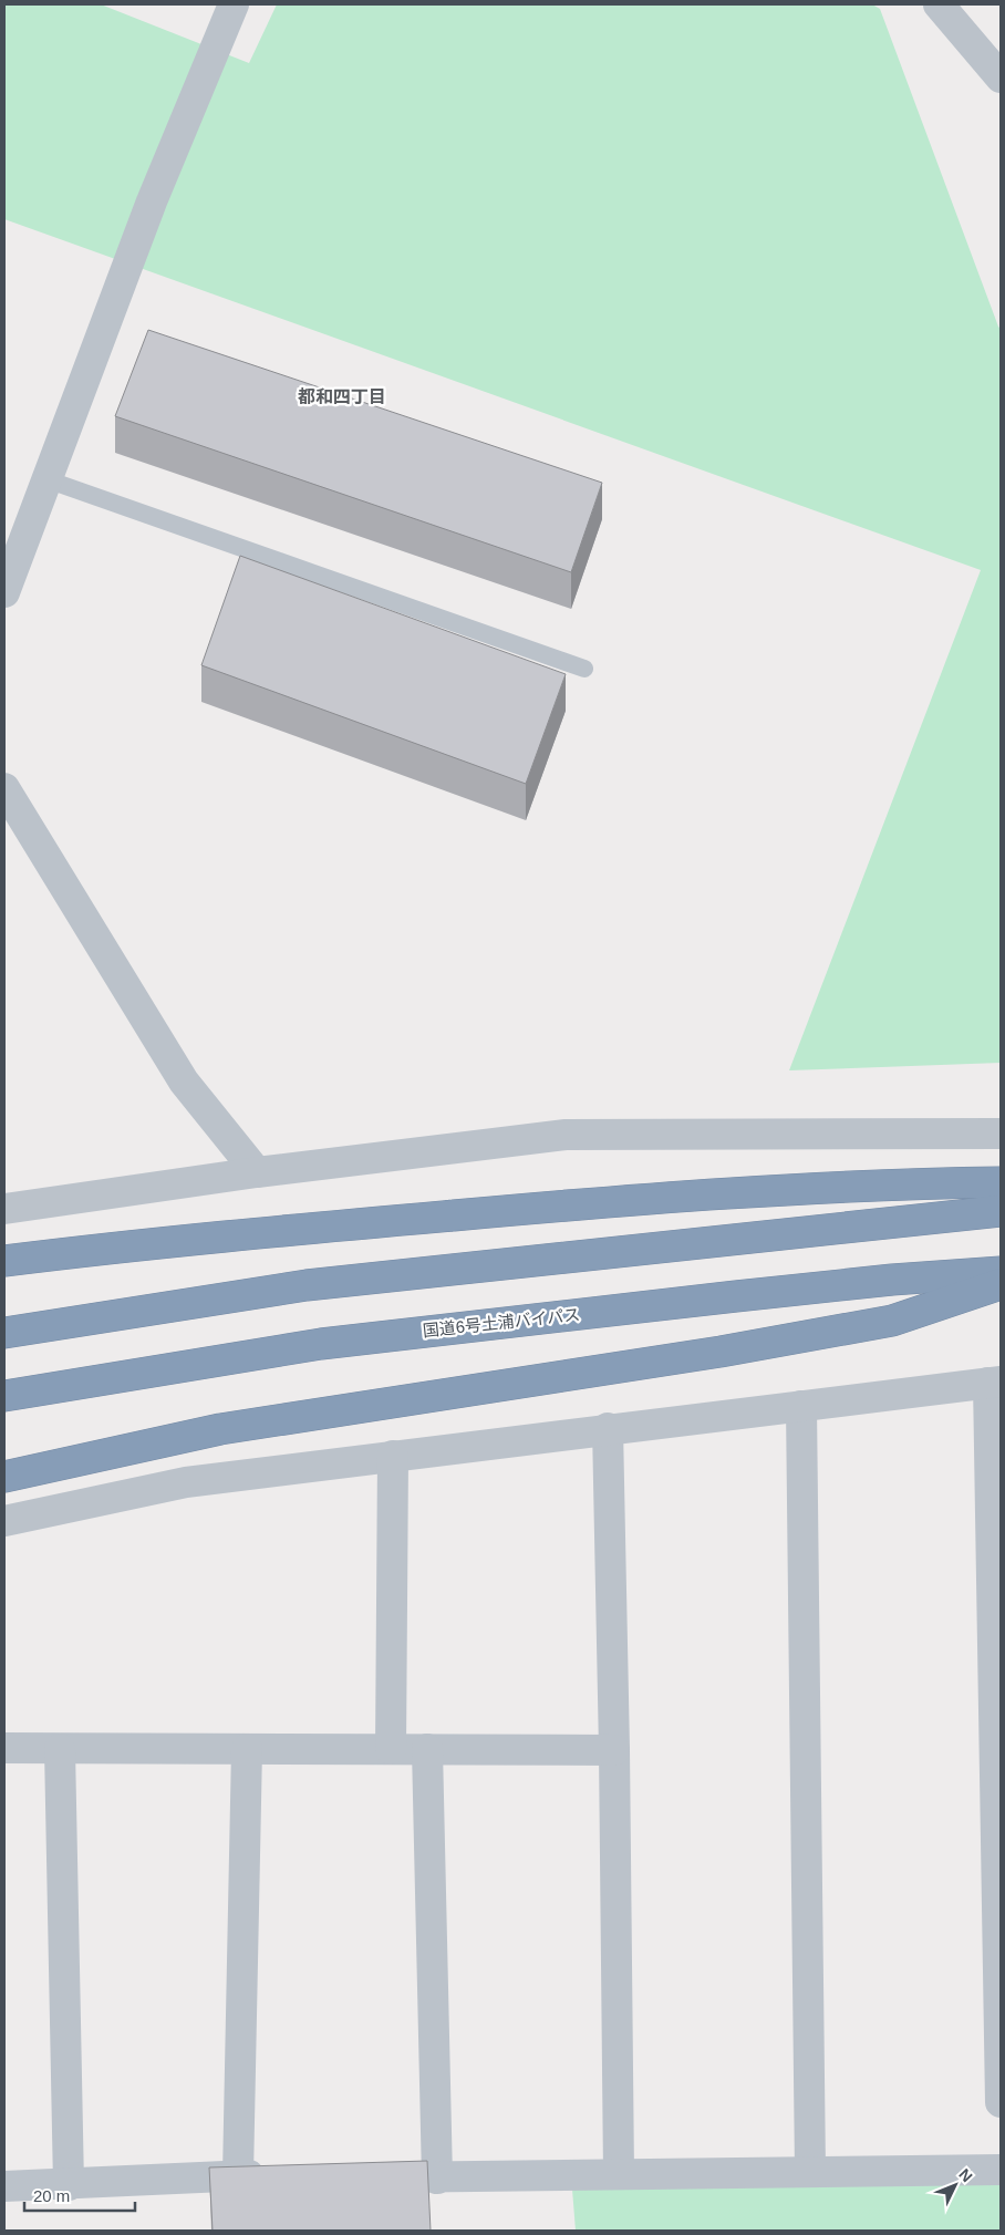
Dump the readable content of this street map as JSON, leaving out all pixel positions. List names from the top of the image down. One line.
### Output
{"streets":{"highway":["国道6号土浦バイパス"]},"districts":["都和四丁目"],"scale_bar":"20 m","north":"top right"}
